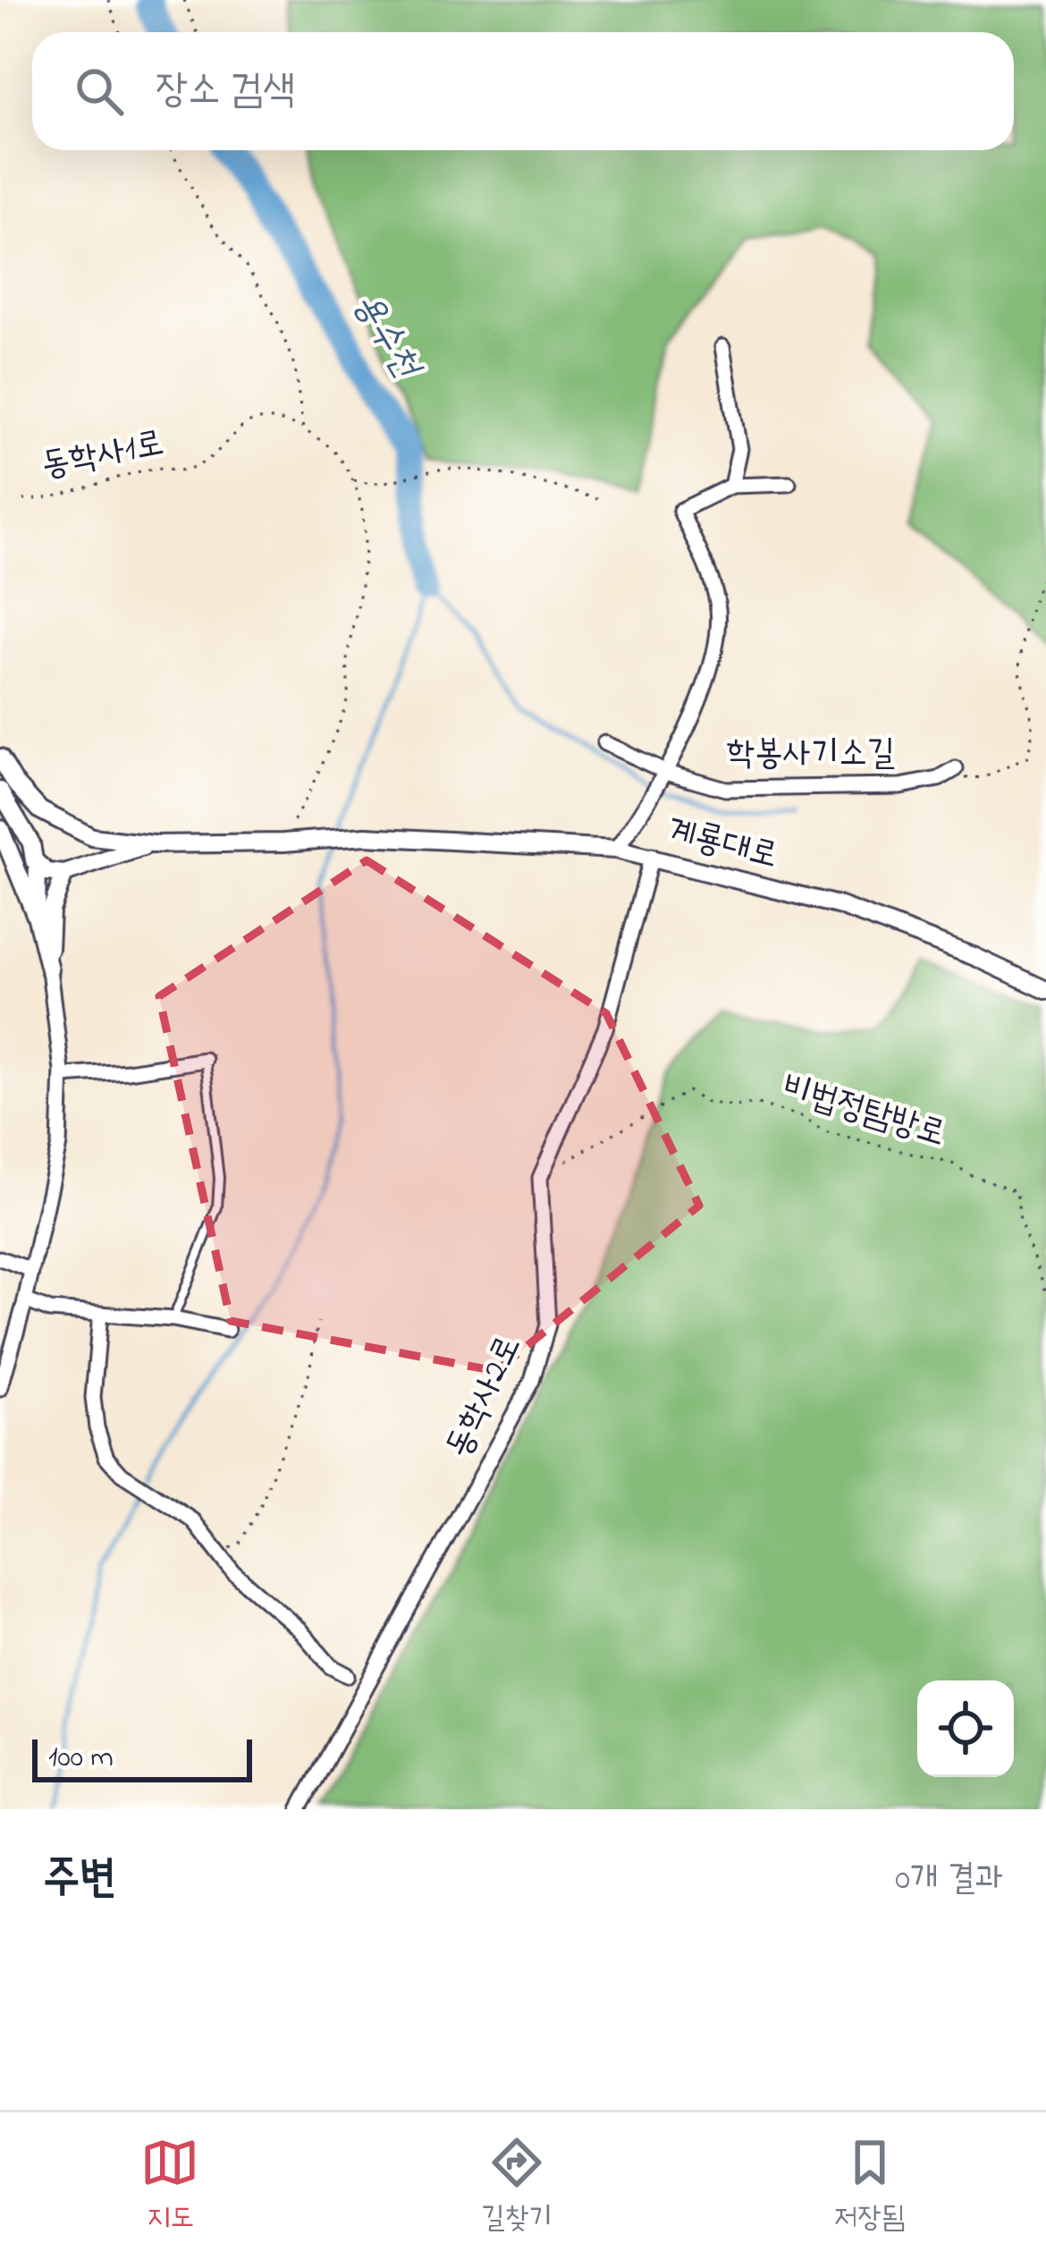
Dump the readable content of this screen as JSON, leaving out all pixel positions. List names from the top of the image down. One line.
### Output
{"streets":{"street":["학봉사기소길","계룡대로","동학사2로"],"path":["동학사1로","비법정탐방로"]},"crossings":[["계룡대로","동학사2로"],["비법정탐방로","동학사2로"]],"water":["용수천"],"scale_bar":"100 m","page":{"search":"장소 검색","scale":"100 m","heading":["주변","0개 결과"],"nav":["지도","길찾기","저장됨"]}}
